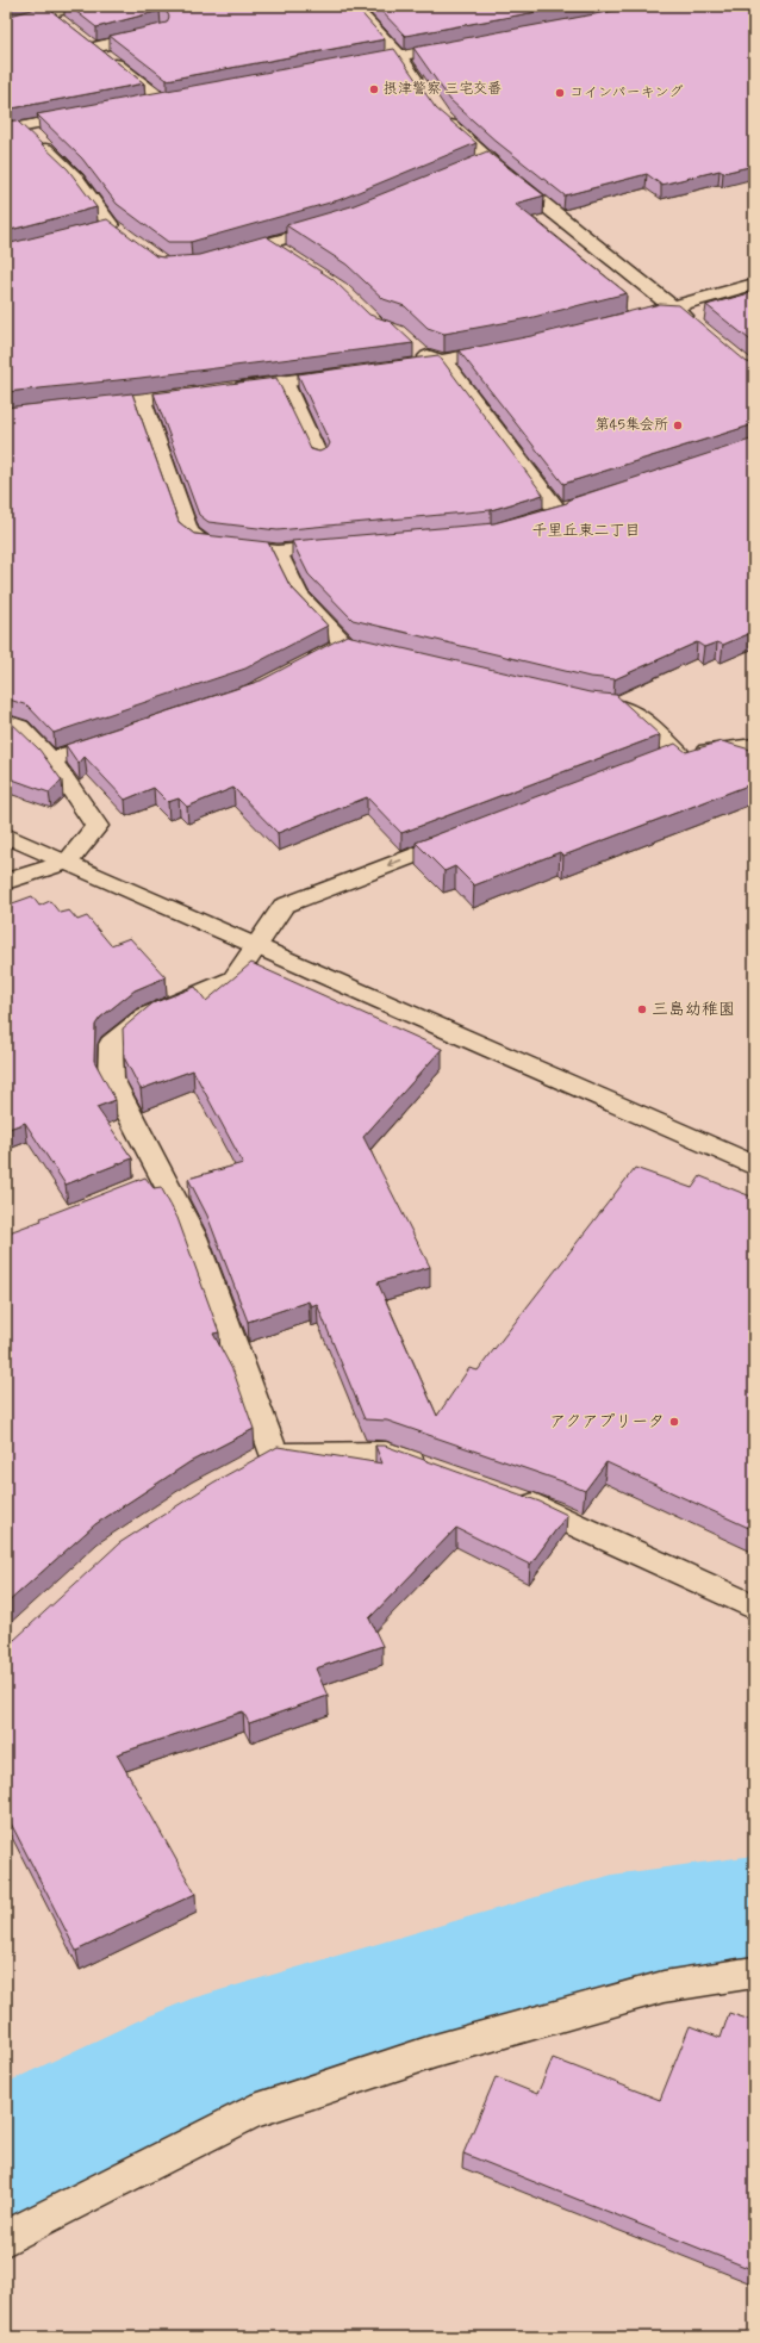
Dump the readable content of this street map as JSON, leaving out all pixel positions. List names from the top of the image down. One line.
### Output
{"districts":["千里丘東二丁目"],"places":["摂津警察 三宅交番","コインパーキング","第45集会所","三島幼稚園","アクアプリータ"]}
